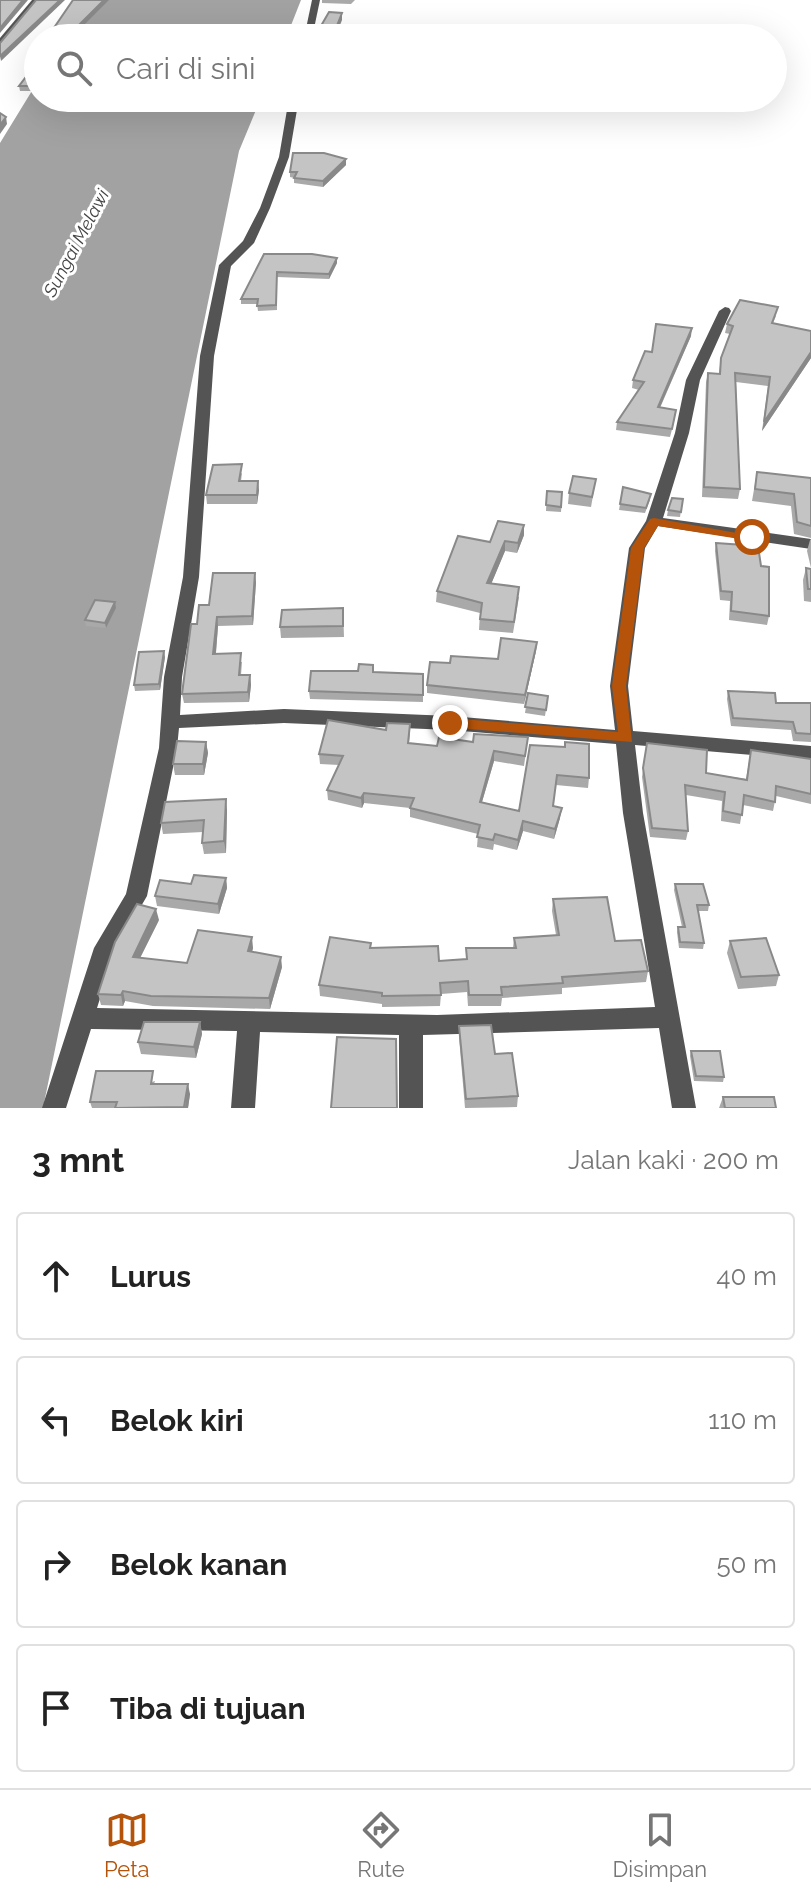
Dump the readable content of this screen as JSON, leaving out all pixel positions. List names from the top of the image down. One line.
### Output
{"water":["Sungai Melawi"],"page":{"search":"Cari di sini","heading":["3 mnt","Jalan kaki · 200 m"],"list":[["Lurus","40 m"],["Belok kiri","110 m"],["Belok kanan","50 m"],"Tiba di tujuan"],"nav":["Peta","Rute","Disimpan"]}}
